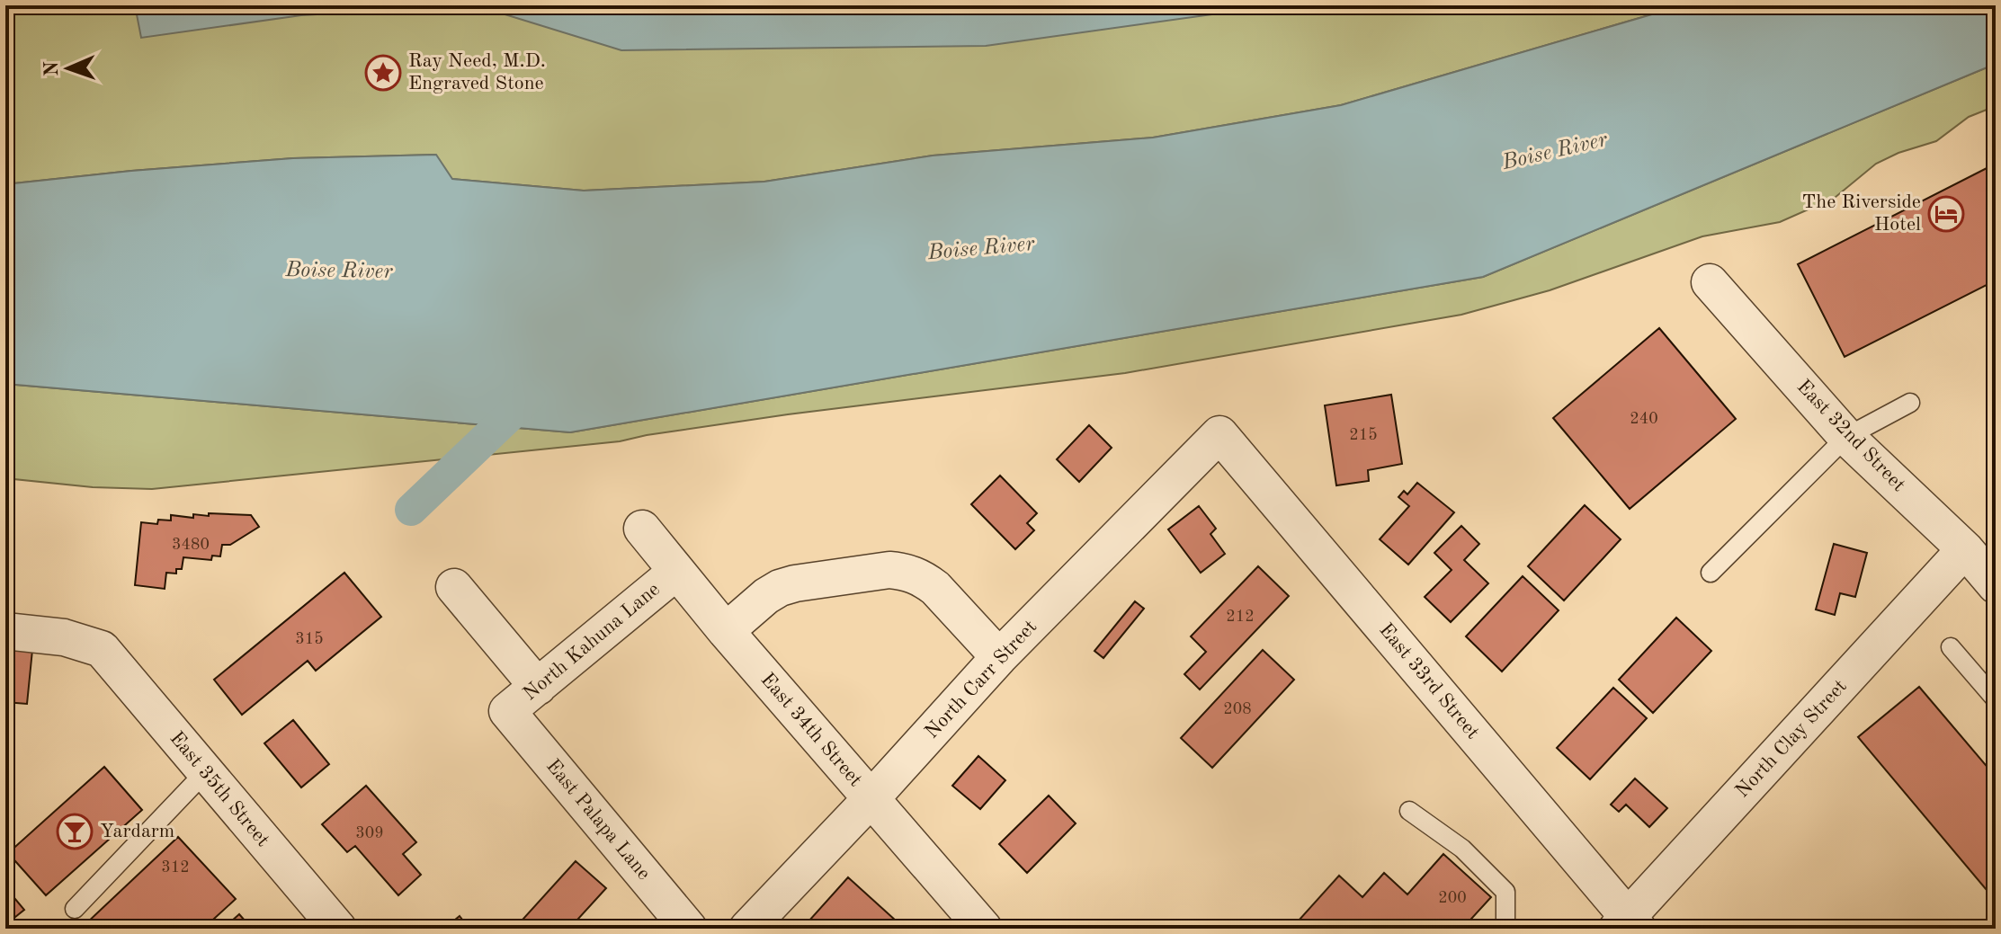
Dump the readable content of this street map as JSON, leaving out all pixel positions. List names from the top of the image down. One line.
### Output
{"streets":{"street":["East 32nd Street","North Kahuna Lane","North Carr Street","East 33rd Street","East 34th Street","North Clay Street","East 35th Street","East Palapa Lane"]},"crossings":[["East 32nd Street","North Clay Street"],["North Kahuna Lane","East 34th Street"],["North Kahuna Lane","East Palapa Lane"],["North Carr Street","East 33rd Street"],["North Carr Street","East 34th Street"],["East 33rd Street","North Clay Street"]],"water":["Boise River"],"places":{"place":["Ray Need, M.D. Engraved Stone"],"hotel":["The Riverside Hotel"],"bar":["Yardarm"]},"house_numbers":["240","215","3480","212","315","208","309","312","200"],"north":"left"}
